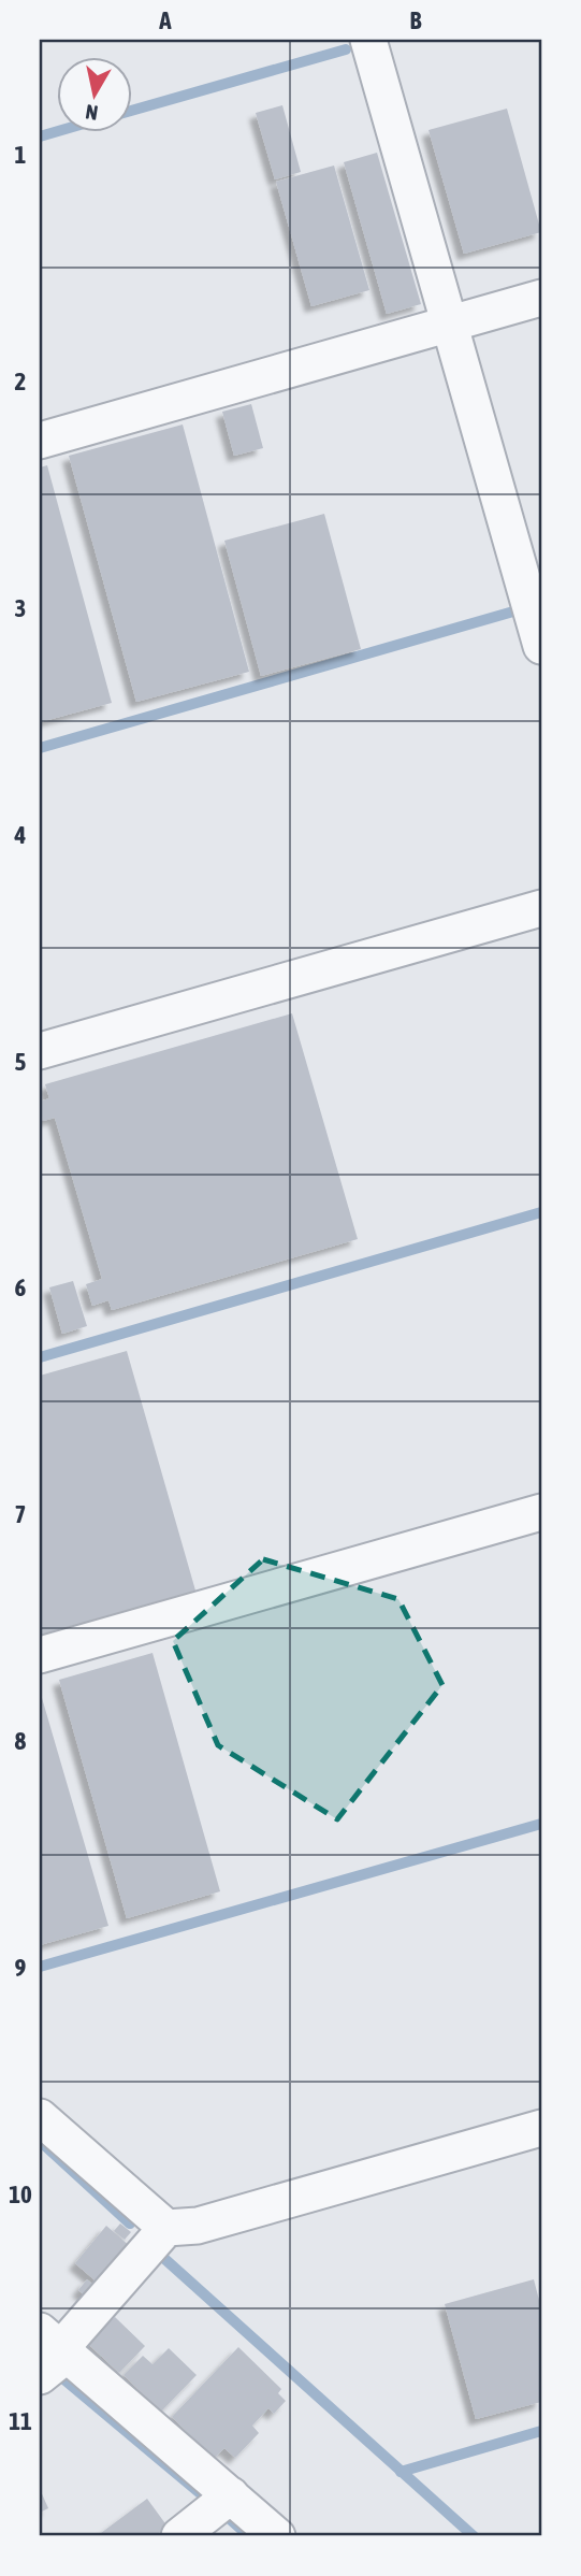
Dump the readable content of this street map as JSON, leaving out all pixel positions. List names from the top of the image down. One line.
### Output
{"north":"bottom","grid":{"columns":["A","B"],"rows":["1","2","3","4","5","6","7","8","9","10","11"]}}
